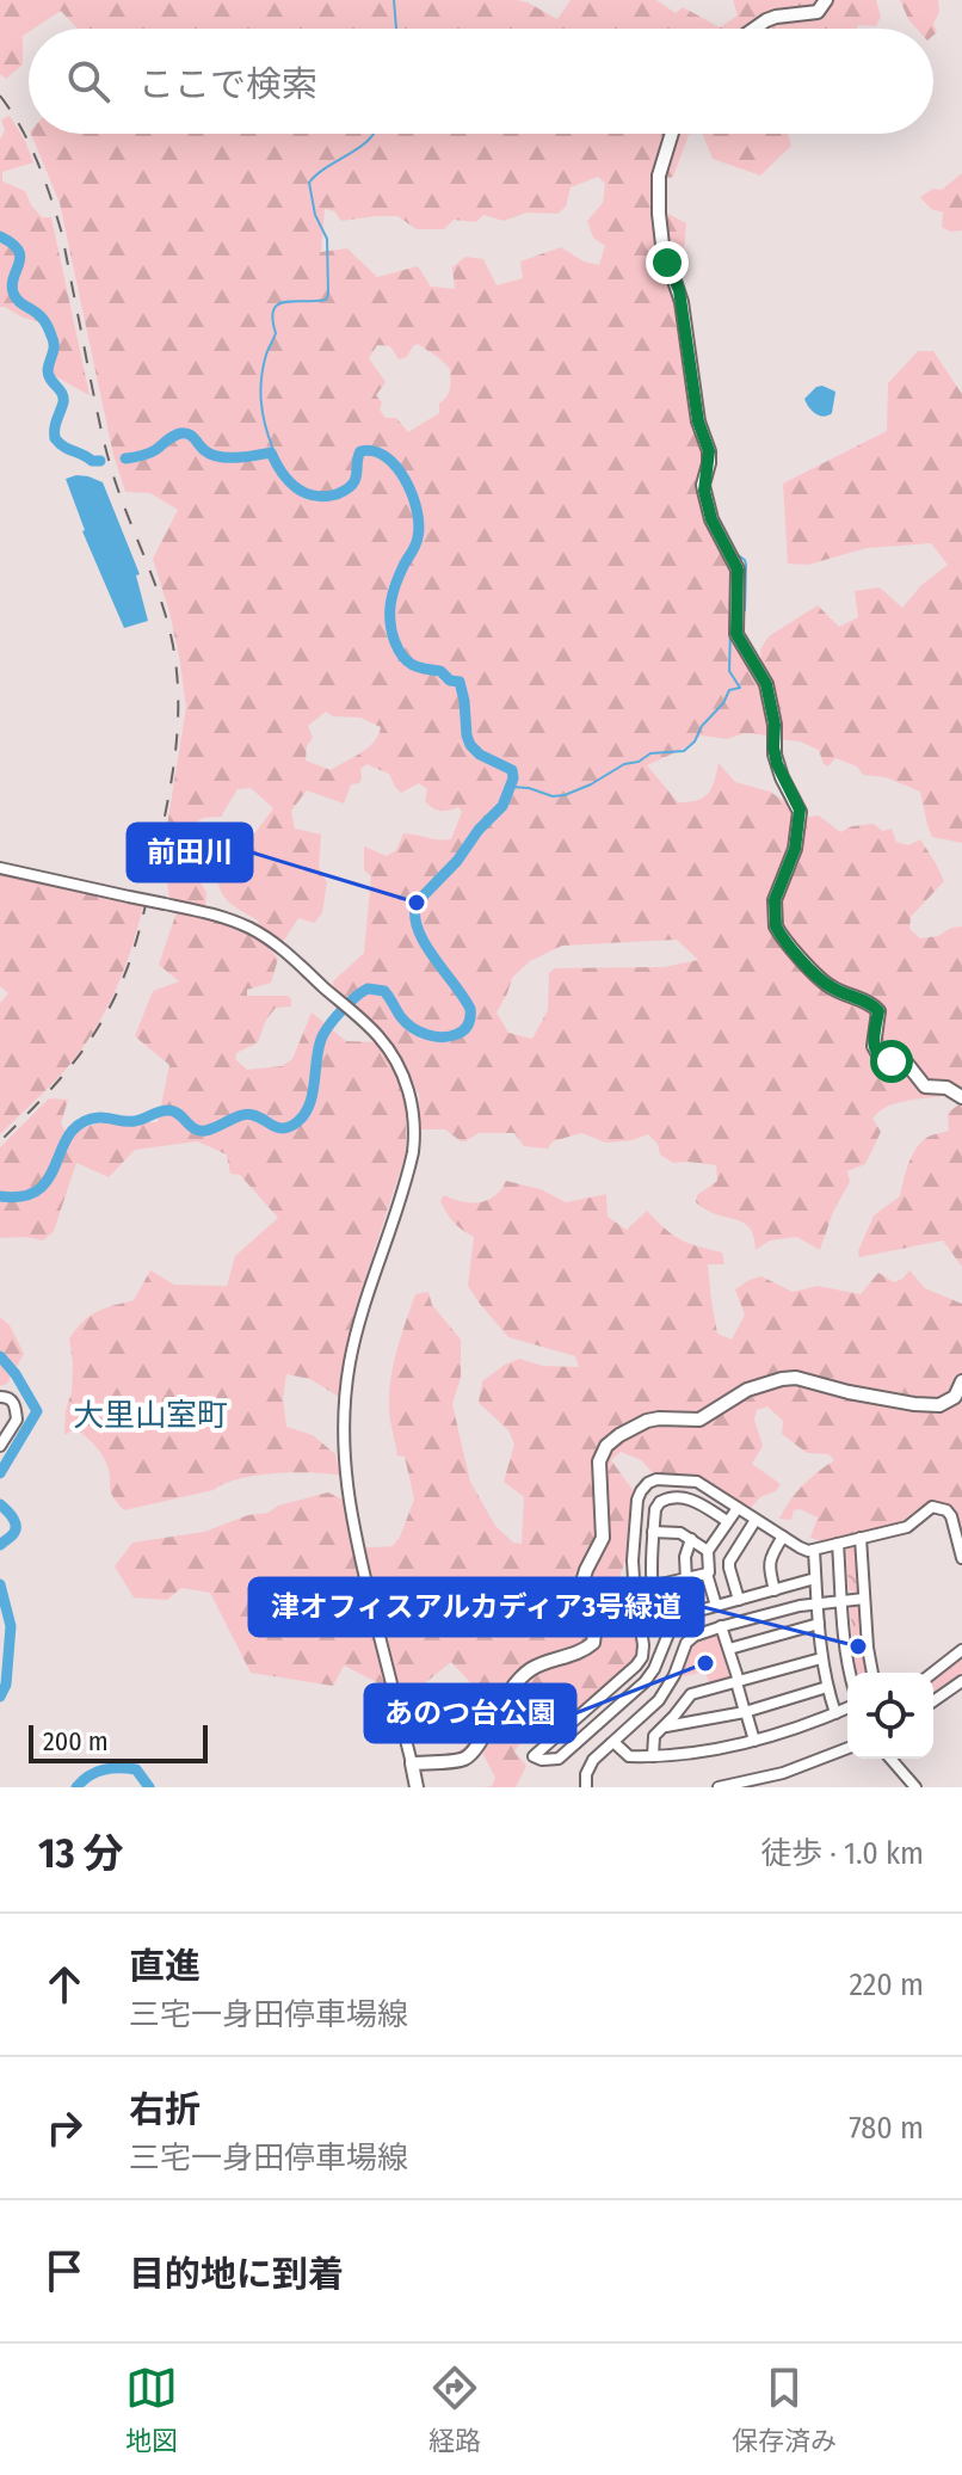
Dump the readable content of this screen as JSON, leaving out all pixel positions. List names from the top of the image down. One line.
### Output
{"districts":["大里山室町"],"places":["前田川","津オフィスアルカディア3号緑道","あのつ台公園"],"scale_bar":"200 m","page":{"search":"ここで検索","scale":"200 m","heading":["13 分","徒歩 · 1.0 km"],"list":[["直進","三宅一身田停車場線","220 m"],["右折","三宅一身田停車場線","780 m"],"目的地に到着"],"nav":["地図","経路","保存済み"]}}
